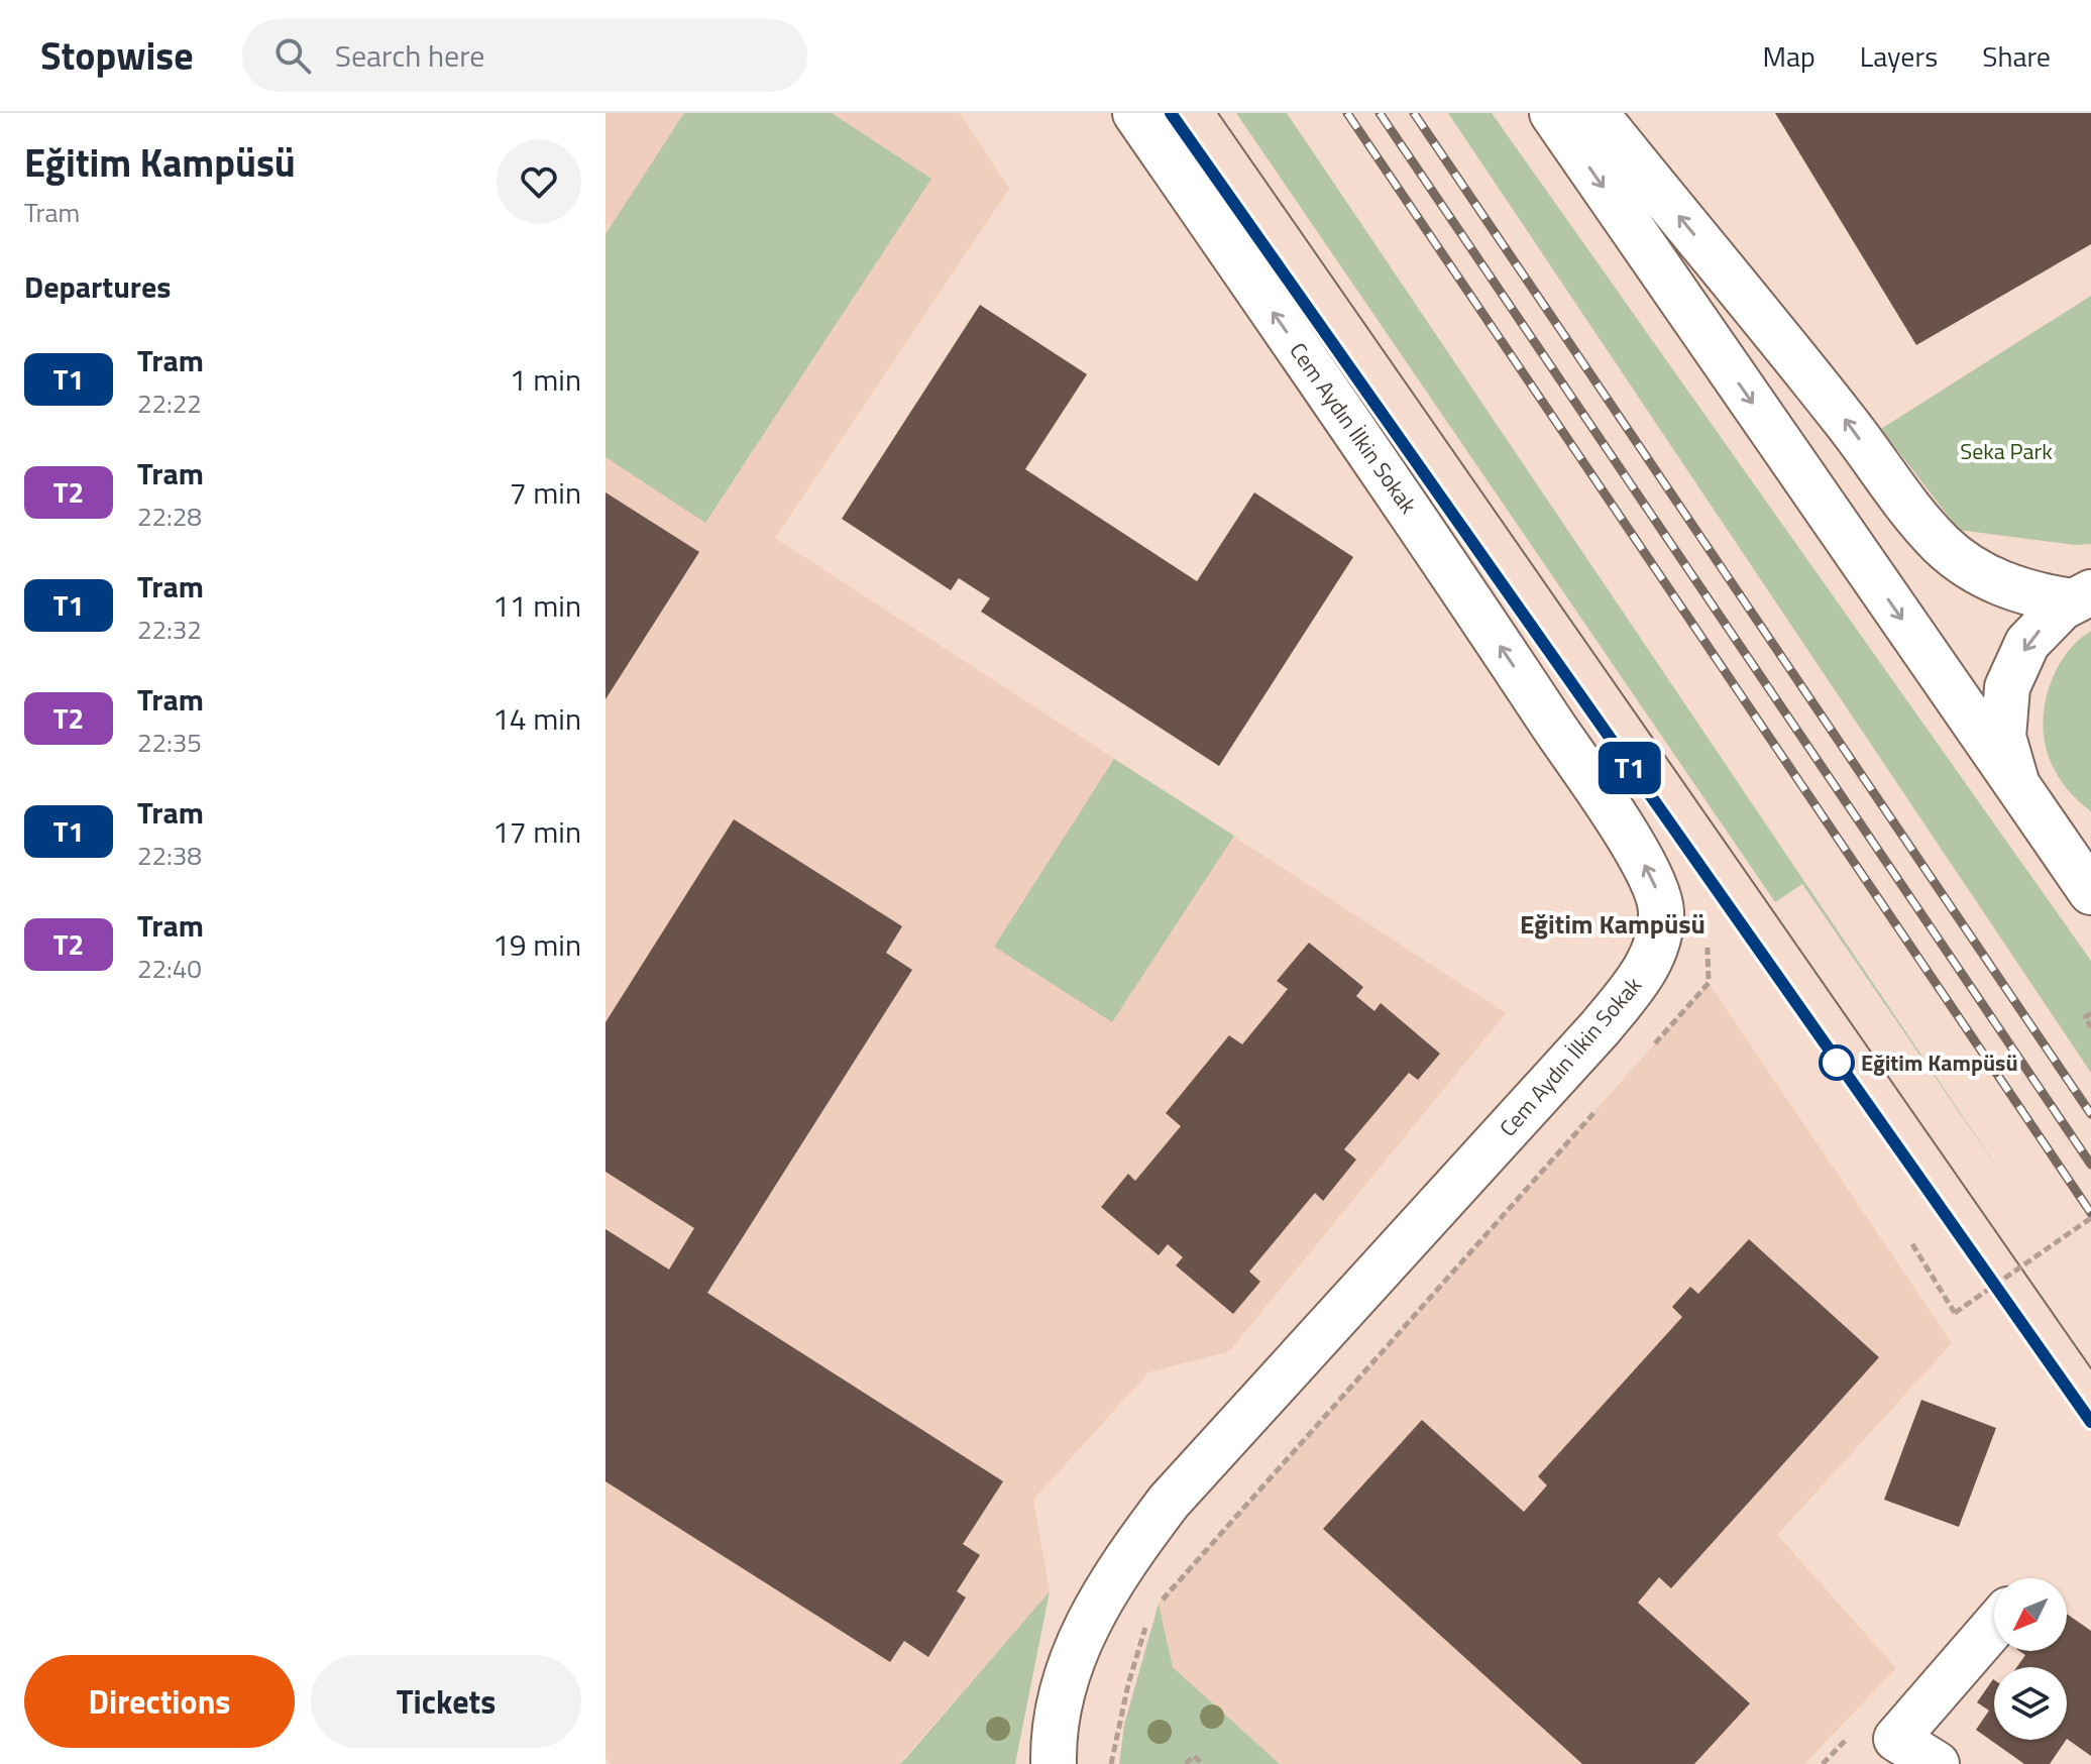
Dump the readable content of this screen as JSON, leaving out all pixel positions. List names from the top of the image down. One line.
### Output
{"streets":{"street":["Cem Aydın İlkin Sokak"]},"one_way":["Cem Aydın İlkin Sokak"],"districts":["Eğitim Kampüsü"],"parks":["Seka Park"],"places":["Eğitim Kampüsü"],"lines":["tram line T1"],"north":"bottom left","page":{"header":"Stopwise","search":"Search here","nav":["Map","Layers","Share"],"heading":[["Eğitim Kampüsü","Tram"],"Departures"],"on_map":"T1","list":[{"mark":"T1","name":"Tram","note":"22:22","value":"1 min"},{"mark":"T2","name":"Tram","note":"22:28","value":"7 min"},{"mark":"T1","name":"Tram","note":"22:32","value":"11 min"},{"mark":"T2","name":"Tram","note":"22:35","value":"14 min"},{"mark":"T1","name":"Tram","note":"22:38","value":"17 min"},{"mark":"T2","name":"Tram","note":"22:40","value":"19 min"}],"buttons":["Directions","Tickets"]}}
